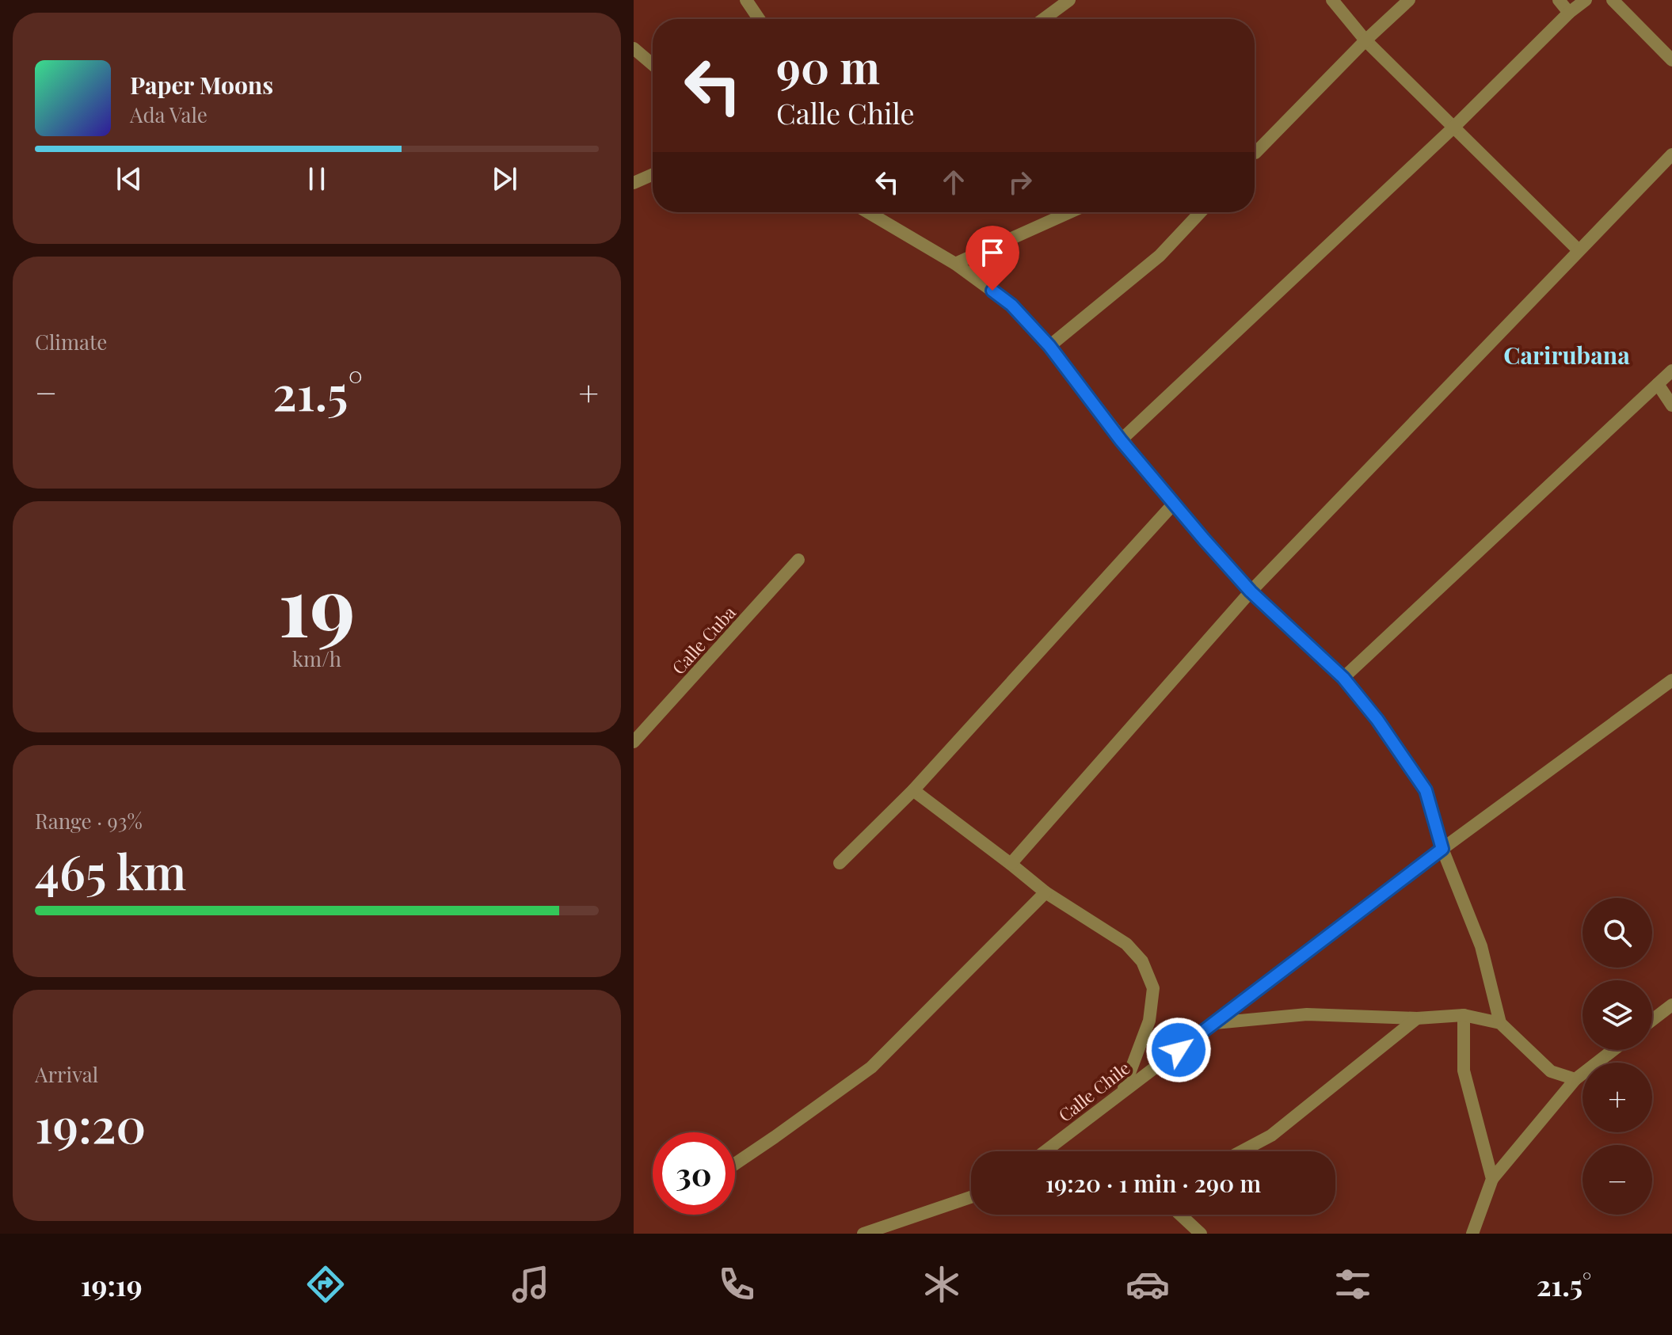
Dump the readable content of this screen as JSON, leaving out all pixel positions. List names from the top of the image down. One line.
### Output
{"streets":{"street":["Calle Cuba","Calle Chile"]},"districts":["Carirubana"],"page":{"turn":["90 m","Calle Chile"],"song":["Paper Moons","Ada Vale"],"tile":["Climate",["19","km/h"],["Range · 93%","465 km"],["Arrival","19:20"]],"heat":["−","21.5°","+"],"map_buttons":["+","−"],"limit":"30","trip":"19:20 · 1 min · 290 m","tabs":["19:19","21.5°"]}}
